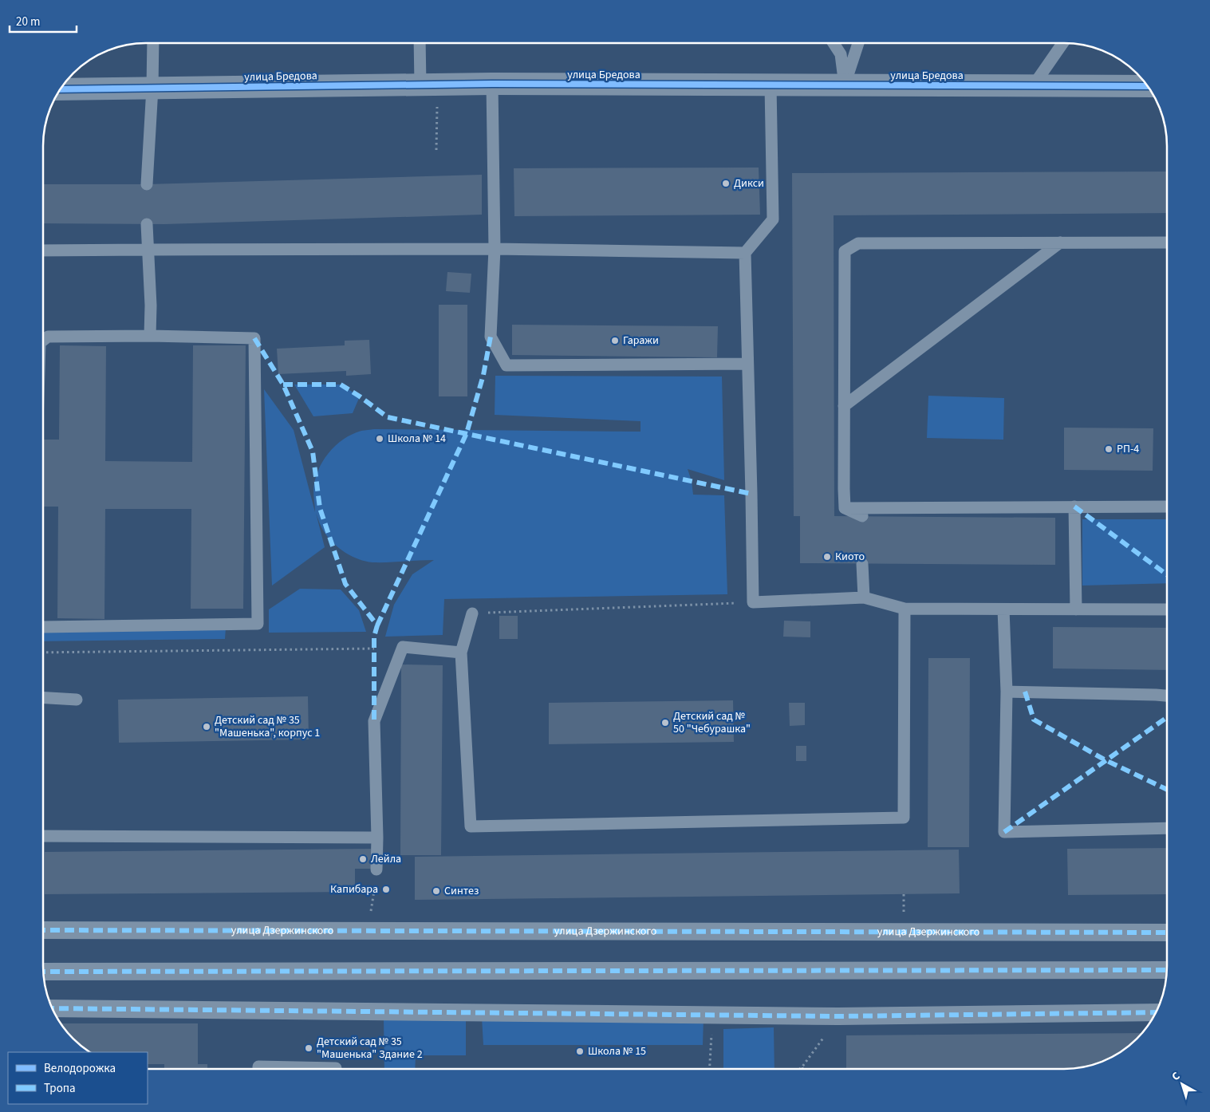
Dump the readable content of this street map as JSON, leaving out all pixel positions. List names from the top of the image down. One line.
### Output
{"streets":{"street":["улица Бредова","улица Дзержинского"]},"places":["Дикси","Гаражи","Школа № 14","РП-4","Киото","Детский сад № 50 \"Чебурашка\"","Детский сад № 35 \"Машенька\", корпус 1","Лейла","Капибара","Синтез","Детский сад № 35 \"Машенька\" Здание 2","Школа № 15"],"legend":["Велодорожка","Тропа"],"scale_bar":"20 m","north":"top left"}
